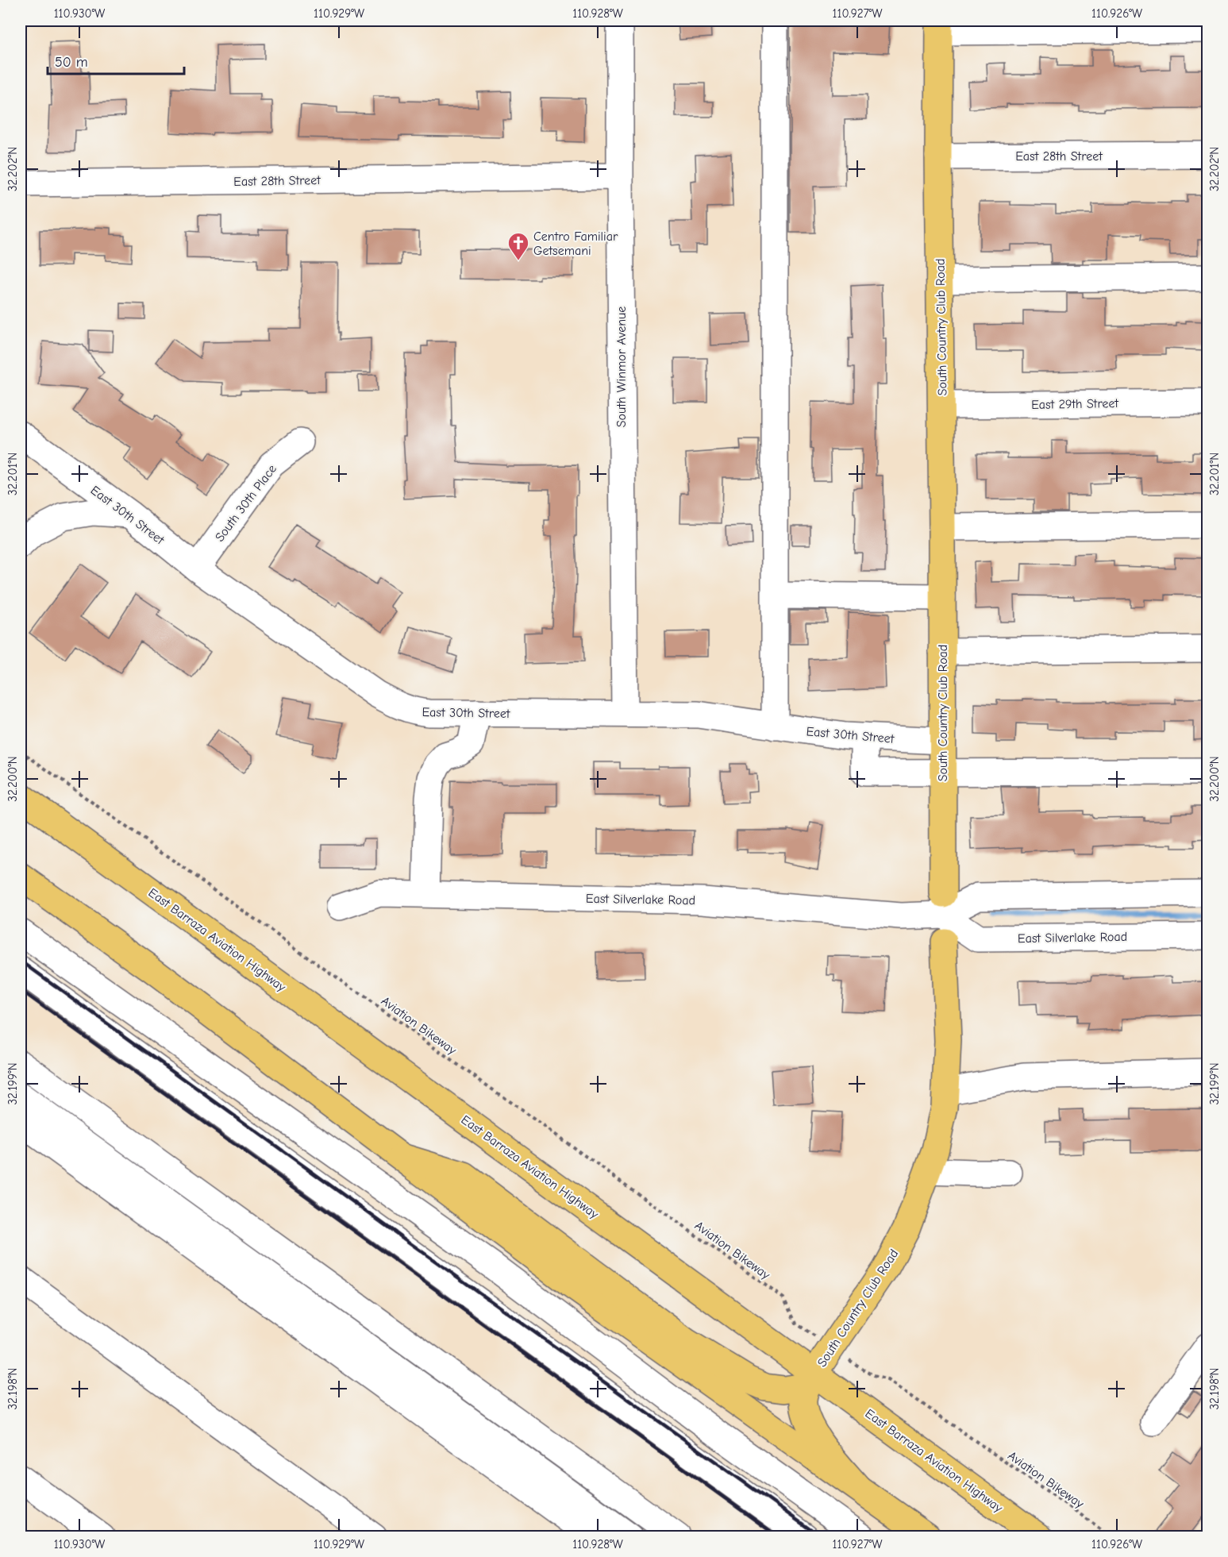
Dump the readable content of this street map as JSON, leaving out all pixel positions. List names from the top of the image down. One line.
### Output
{"streets":{"main road":["South Country Club Road","East Barraza Aviation Highway"],"street":["East 28th Street","South Winmor Avenue","East 29th Street","South 30th Place","East 30th Street","East Silverlake Road"],"path":["Aviation Bikeway"]},"crossings":[["East 28th Street","South Country Club Road"],["East 28th Street","South Winmor Avenue"],["South Country Club Road","East 29th Street"],["South Country Club Road","East 30th Street"],["South Country Club Road","East Silverlake Road"],["South Country Club Road","East Barraza Aviation Highway"],["South Winmor Avenue","East 30th Street"],["South 30th Place","East 30th Street"]],"places":{"church":["Centro Familiar Getsemani"]},"scale_bar":"50 m","coordinates":["110.930°W","110.929°W","110.928°W","110.927°W","110.926°W","32.202°N","32.201°N","32.200°N","32.199°N","32.198°N"]}
